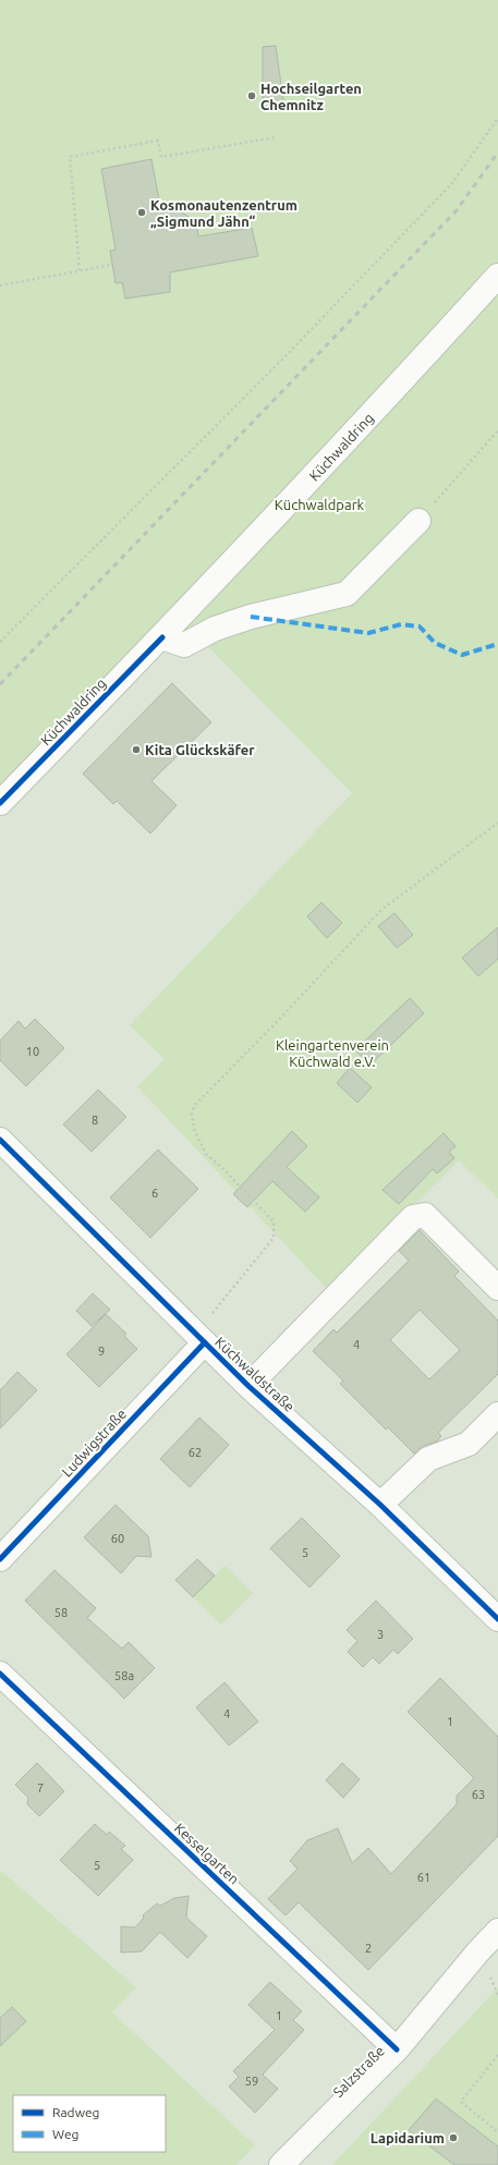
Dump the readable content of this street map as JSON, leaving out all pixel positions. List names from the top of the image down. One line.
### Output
{"streets":{"street":["Küchwaldring","Küchwaldstraße","Ludwigstraße","Kesselgarten","Salzstraße"]},"crossings":[["Küchwaldstraße","Ludwigstraße"],["Kesselgarten","Salzstraße"]],"parks":["Küchwaldpark","Kleingartenverein Küchwald e.V."],"places":["Hochseilgarten Chemnitz","Kosmonautenzentrum „Sigmund Jähn“","Kita Glückskäfer","Lapidarium"],"house_numbers":["10","8","6","4","9","62","60","5","58","3","58a","4","1","7","63","5","61","2","1","59"],"legend":["Radweg","Weg"]}
